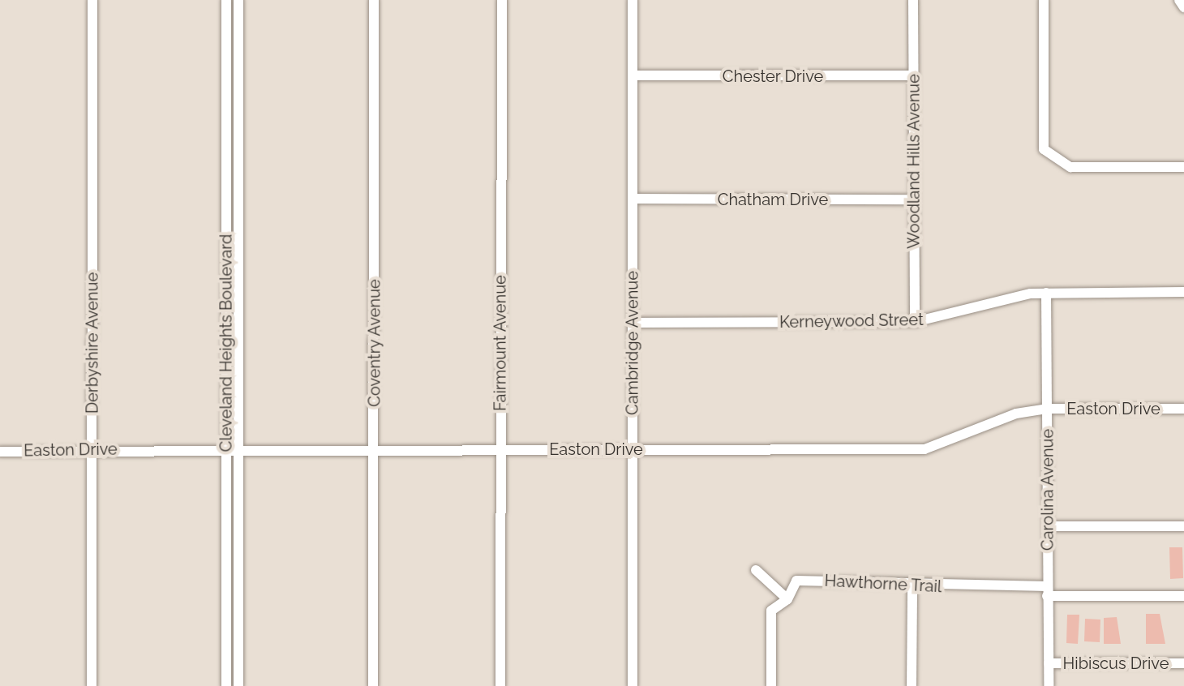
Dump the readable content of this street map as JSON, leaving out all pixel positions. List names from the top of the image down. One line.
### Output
{"streets":{"street":["Chester Drive","Woodland Hills Avenue","Chatham Drive","Kerneywood Street","Derbyshire Avenue","Cleveland Heights Boulevard","Coventry Avenue","Fairmount Avenue","Cambridge Avenue","Easton Drive","Carolina Avenue","Hawthorne Trail","Hibiscus Drive"]},"crossings":[["Chester Drive","Woodland Hills Avenue"],["Chester Drive","Cambridge Avenue"],["Woodland Hills Avenue","Chatham Drive"],["Woodland Hills Avenue","Kerneywood Street"],["Chatham Drive","Cambridge Avenue"],["Kerneywood Street","Cambridge Avenue"],["Kerneywood Street","Carolina Avenue"],["Derbyshire Avenue","Easton Drive"],["Cleveland Heights Boulevard","Easton Drive"],["Coventry Avenue","Easton Drive"],["Fairmount Avenue","Easton Drive"],["Cambridge Avenue","Easton Drive"],["Easton Drive","Carolina Avenue"],["Carolina Avenue","Hawthorne Trail"],["Carolina Avenue","Hibiscus Drive"]]}
